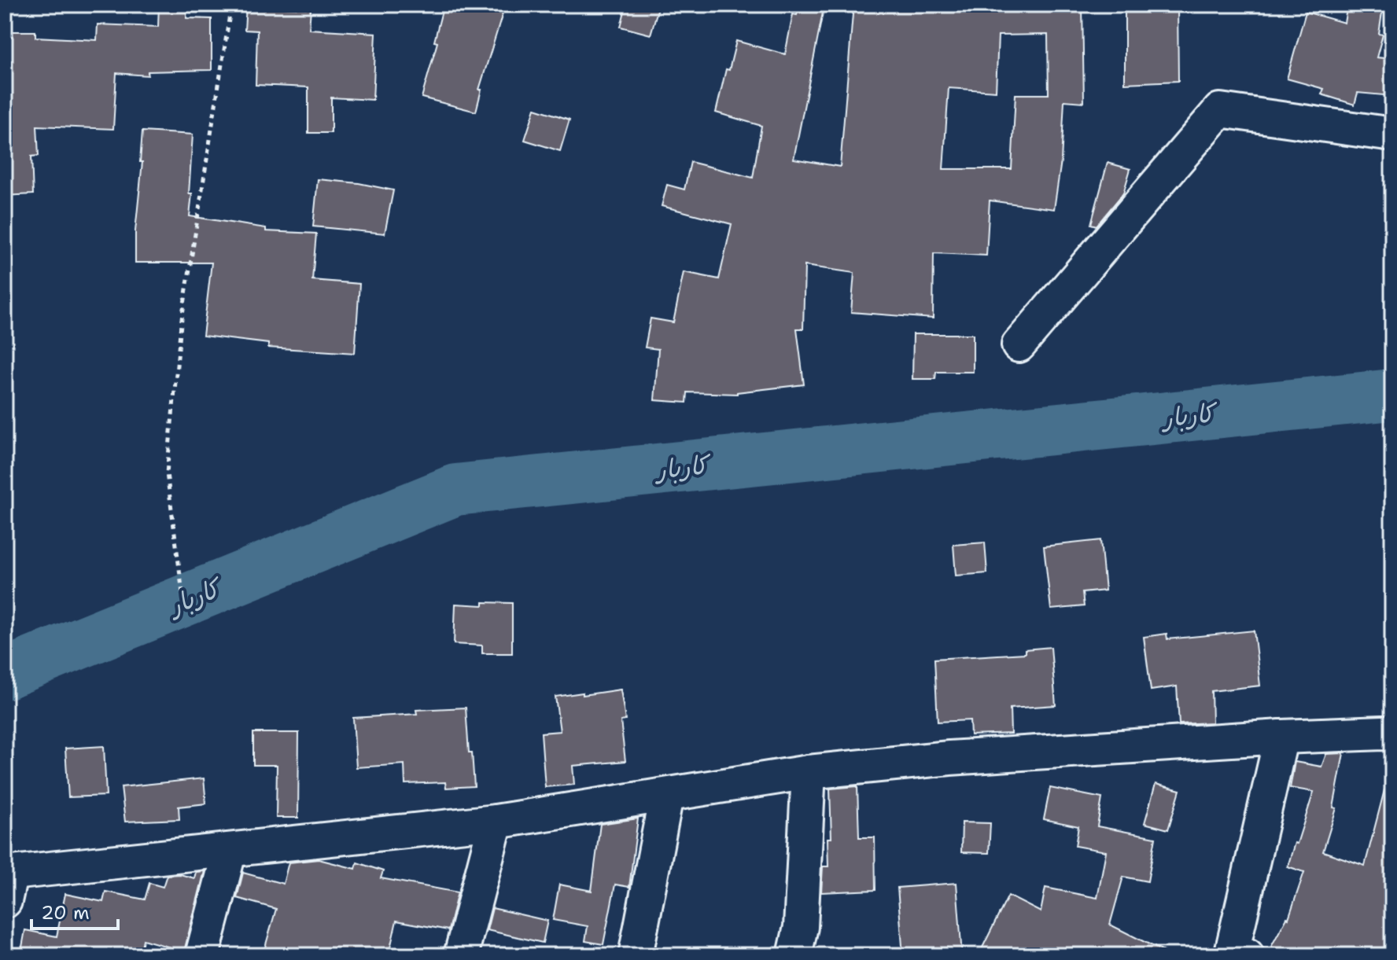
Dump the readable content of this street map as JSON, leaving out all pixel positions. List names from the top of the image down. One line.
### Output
{"water":["کاربار"],"scale_bar":"20 m"}
